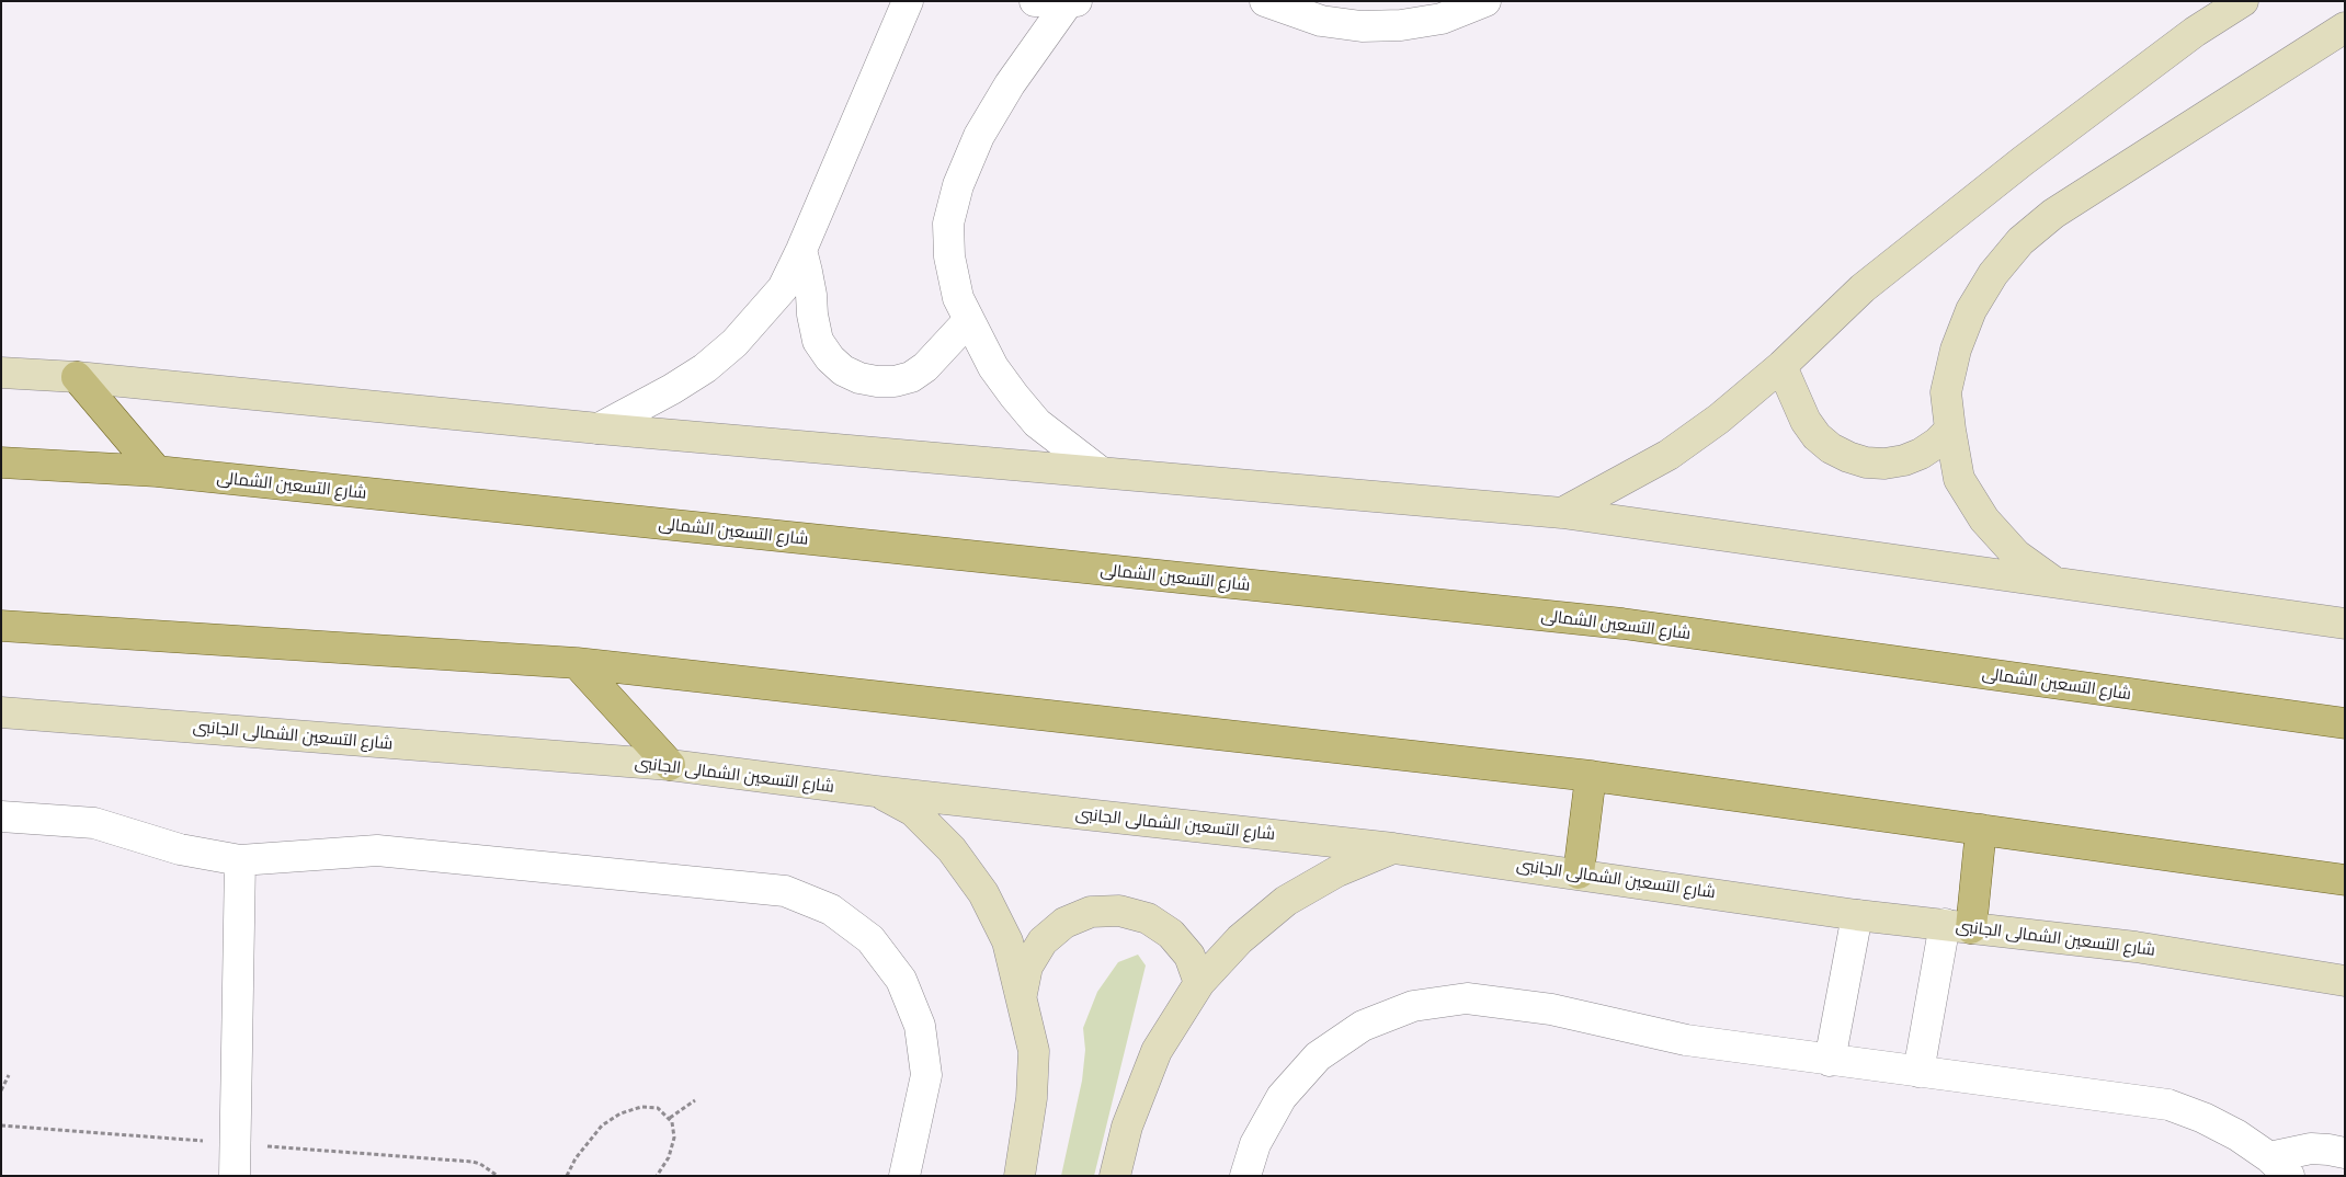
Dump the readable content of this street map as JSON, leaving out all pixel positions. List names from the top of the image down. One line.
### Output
{"streets":{"main road":["شارع التسعين الشمالى"],"street":["شارع التسعين الشمالى الجانبى"]}}
